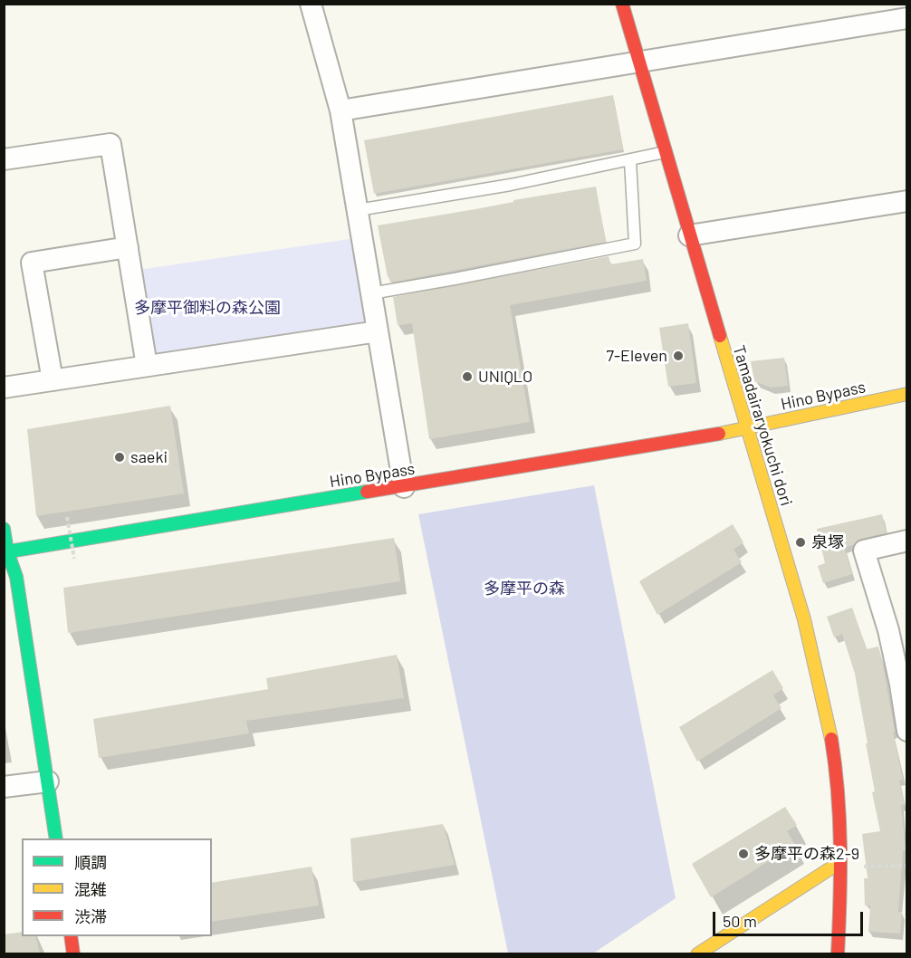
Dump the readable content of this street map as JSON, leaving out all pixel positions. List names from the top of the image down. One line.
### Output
{"streets":{"main road":["Hino Bypass","Tamadairaryokuchi dori"]},"crossings":[["Hino Bypass","Tamadairaryokuchi dori"]],"parks":["多摩平御料の森公園","多摩平の森"],"places":["7-Eleven","UNIQLO","saeki","泉塚","多摩平の森2-9"],"legend":["順調","混雑","渋滞"],"scale_bar":"50 m"}
